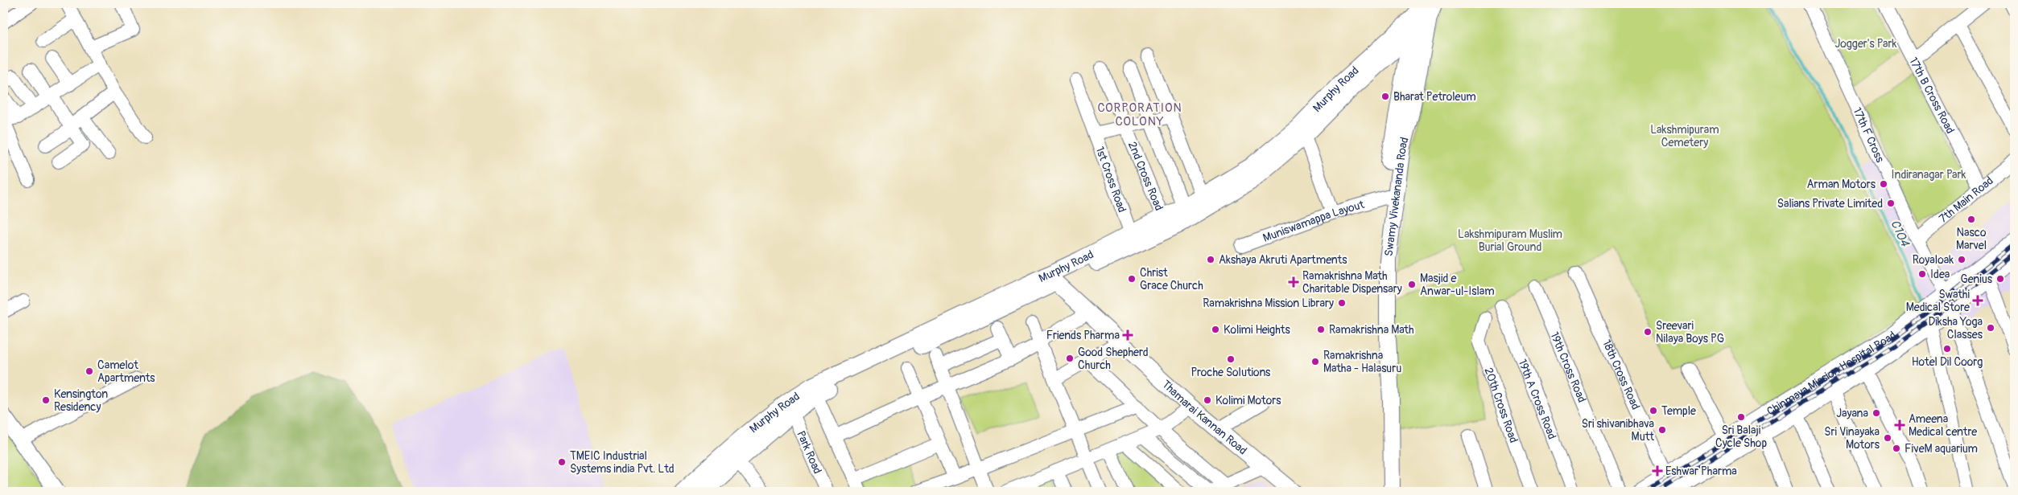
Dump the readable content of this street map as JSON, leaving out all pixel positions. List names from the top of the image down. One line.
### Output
{"streets":{"main road":["Murphy Road","Swamy Vivekananda Road","Chinmaya Mission Hospital Road","Thamarai Kannan Road"],"street":["17th B Cross Road","17th F Cross","2nd Cross Road","1st Cross Road","7th Main Road","Muniswamappa Layout","19th Cross Road","18th Cross Road","19th A Cross Road","20th Cross Road","Park Road"]},"crossings":[["Murphy Road","2nd Cross Road"],["Murphy Road","1st Cross Road"],["Murphy Road","Swamy Vivekananda Road"],["Murphy Road","Thamarai Kannan Road"],["Murphy Road","Park Road"],["17th B Cross Road","7th Main Road"],["17th F Cross","7th Main Road"],["17th F Cross","Chinmaya Mission Hospital Road"],["Swamy Vivekananda Road","Muniswamappa Layout"],["Chinmaya Mission Hospital Road","18th Cross Road"]],"districts":["CORPORATION COLONY"],"water":["C104"],"parks":["Jogger's Park","Lakshmipuram Cemetery","Indiranagar Park","Lakshmipuram Muslim Burial Ground"],"places":{"other":["Bharat Petroleum","Arman Motors","Salians Private Limited","Nasco Marvel","Akshaya Akruti Apartments","Royaloak","Idea","Christ Grace Church","Genius","Masjid e Anwar-ul-Islam","Ramakrishna Mission Library","Diksha Yoga Classes","Kolimi Heights","Ramakrishna Math","Sreevari Nilaya Boys PG","Hotel Dil Coorg","Good Shepherd Church","Proche Solutions","Ramakrishna Matha - Halasuru","Camelot Apartments","Kensington Residency","Kolimi Motors","Temple","Jayana","Sri Balaji Cycle Shop","Sri shivanibhava Mutt","Sri Vinayaka Motors","FiveM aquarium","TMEIC Industrial Systems india Pvt. Ltd"],"health":["Ramakrishna Math Charitable Dispensary","Swathi Medical Store","Friends Pharma","Ameena Medical centre","Eshwar Pharma"]}}
